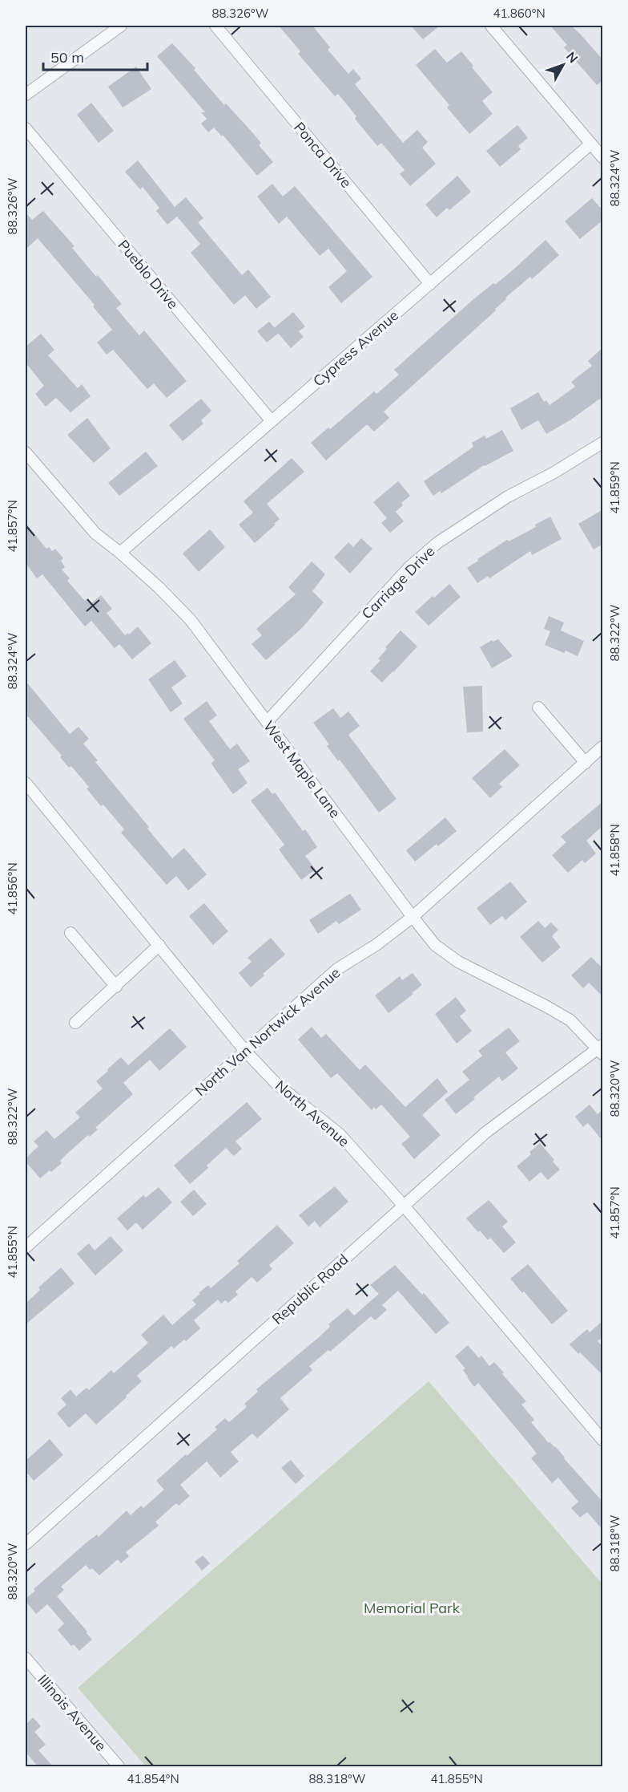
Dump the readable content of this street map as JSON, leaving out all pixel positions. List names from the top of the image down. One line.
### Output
{"streets":{"street":["Ponca Drive","Pueblo Drive","Cypress Avenue","Carriage Drive","West Maple Lane","North Van Nortwick Avenue","North Avenue","Republic Road","Illinois Avenue"]},"crossings":[["Ponca Drive","Cypress Avenue"],["Pueblo Drive","Cypress Avenue"],["Cypress Avenue","West Maple Lane"],["Carriage Drive","West Maple Lane"],["West Maple Lane","North Van Nortwick Avenue"],["West Maple Lane","Republic Road"],["North Van Nortwick Avenue","North Avenue"],["North Avenue","Republic Road"]],"parks":["Memorial Park"],"scale_bar":"50 m","north":"top right","coordinates":["88.326°W","41.860°N","88.324°W","41.859°N","41.857°N","88.322°W","41.858°N","41.856°N","88.320°W","41.855°N","88.318°W","41.854°N"]}
